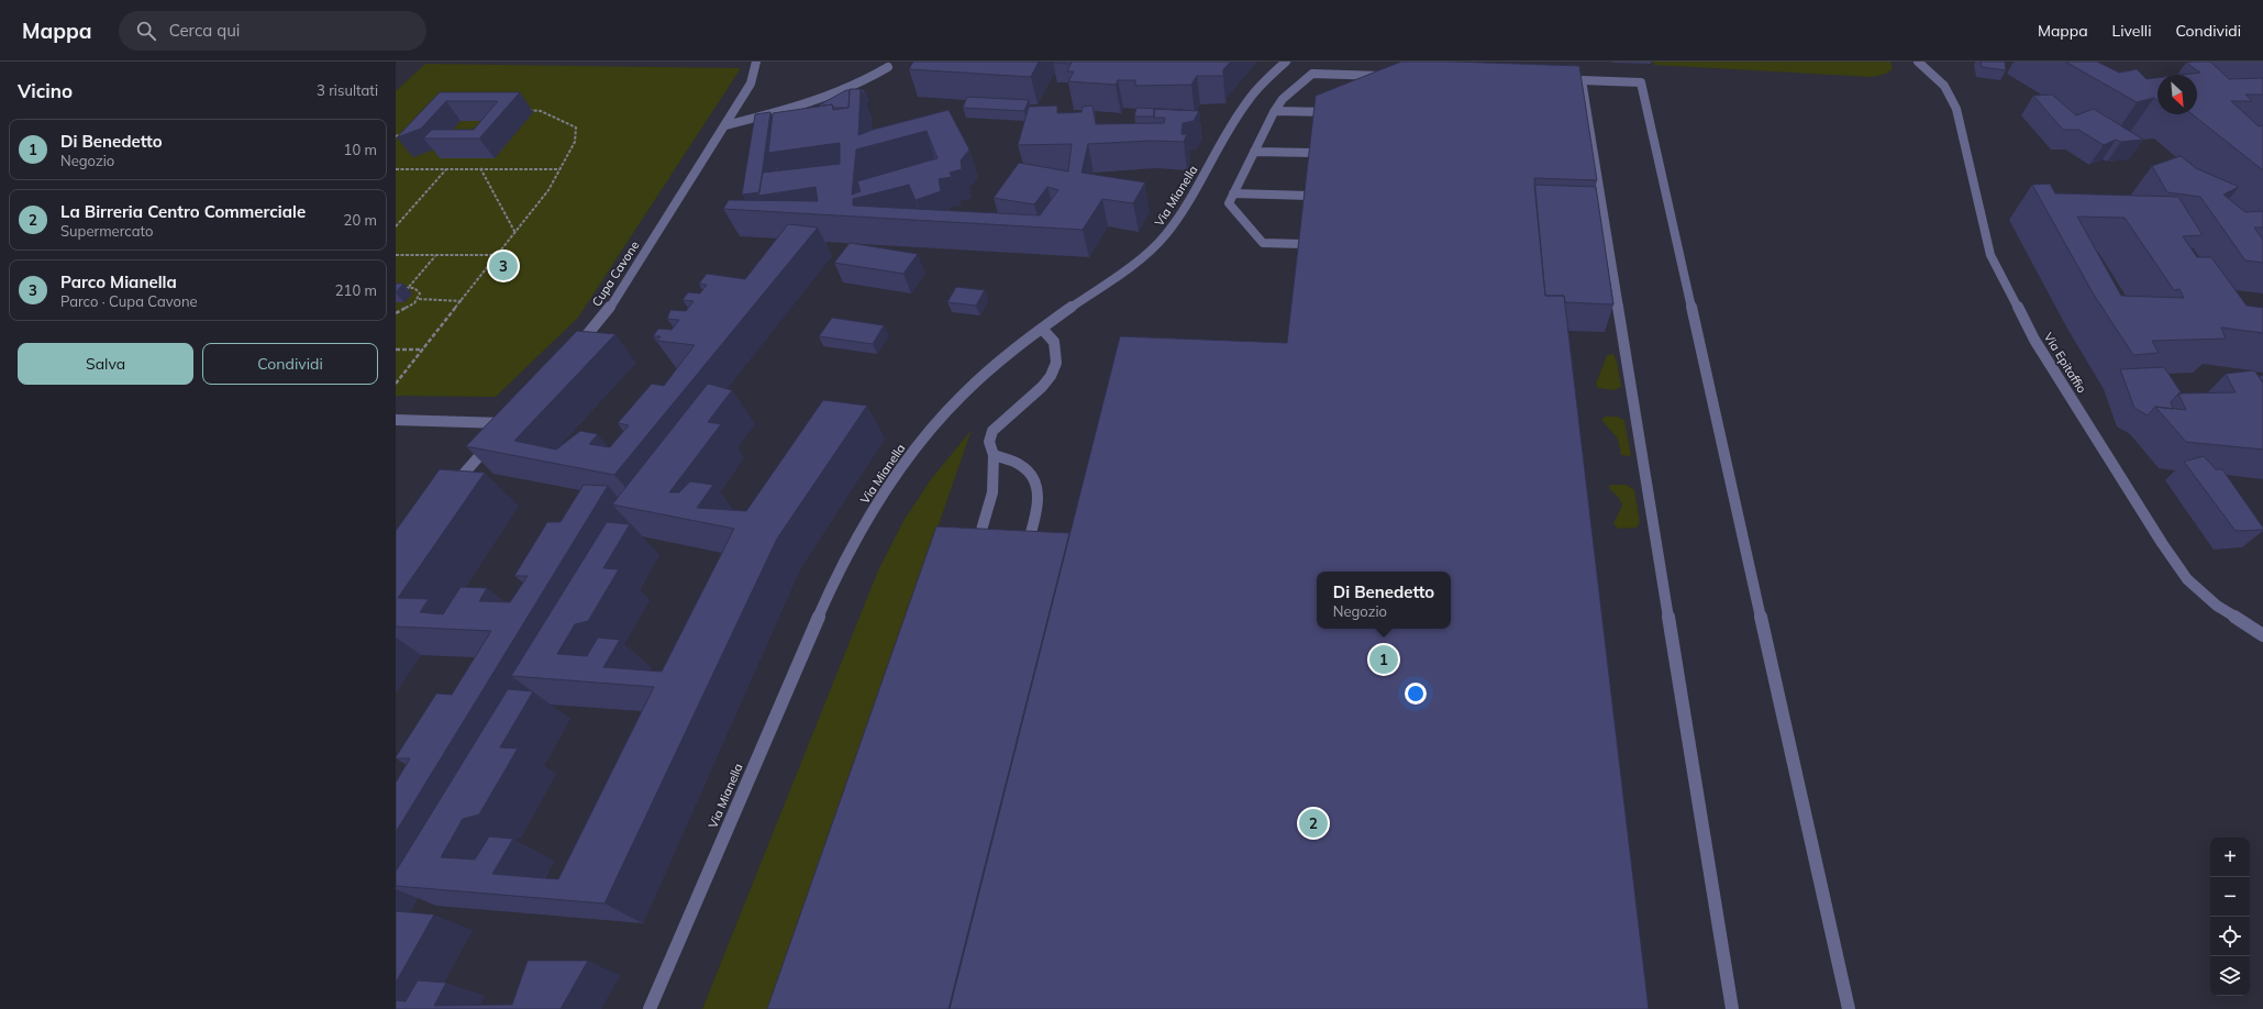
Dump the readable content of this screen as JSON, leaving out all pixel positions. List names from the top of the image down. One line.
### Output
{"streets":{"street":["Via Mianella","Cupa Cavone","Via Epitaffio"]},"north":"bottom right","page":{"header":"Mappa","search":"Cerca qui","nav":["Mappa","Livelli","Condividi"],"heading":["Vicino","3 risultati"],"list":[{"mark":"1","name":"Di Benedetto","note":"Negozio","value":"10 m"},{"mark":"2","name":"La Birreria Centro Commerciale","note":"Supermercato","value":"20 m"},{"mark":"3","name":"Parco Mianella","note":"Parco · Cupa Cavone","value":"210 m"}],"pins":["3","1","2"],"buttons":["Salva","Condividi"],"popup":["Di Benedetto","Negozio"],"map_buttons":["+","−"]}}
